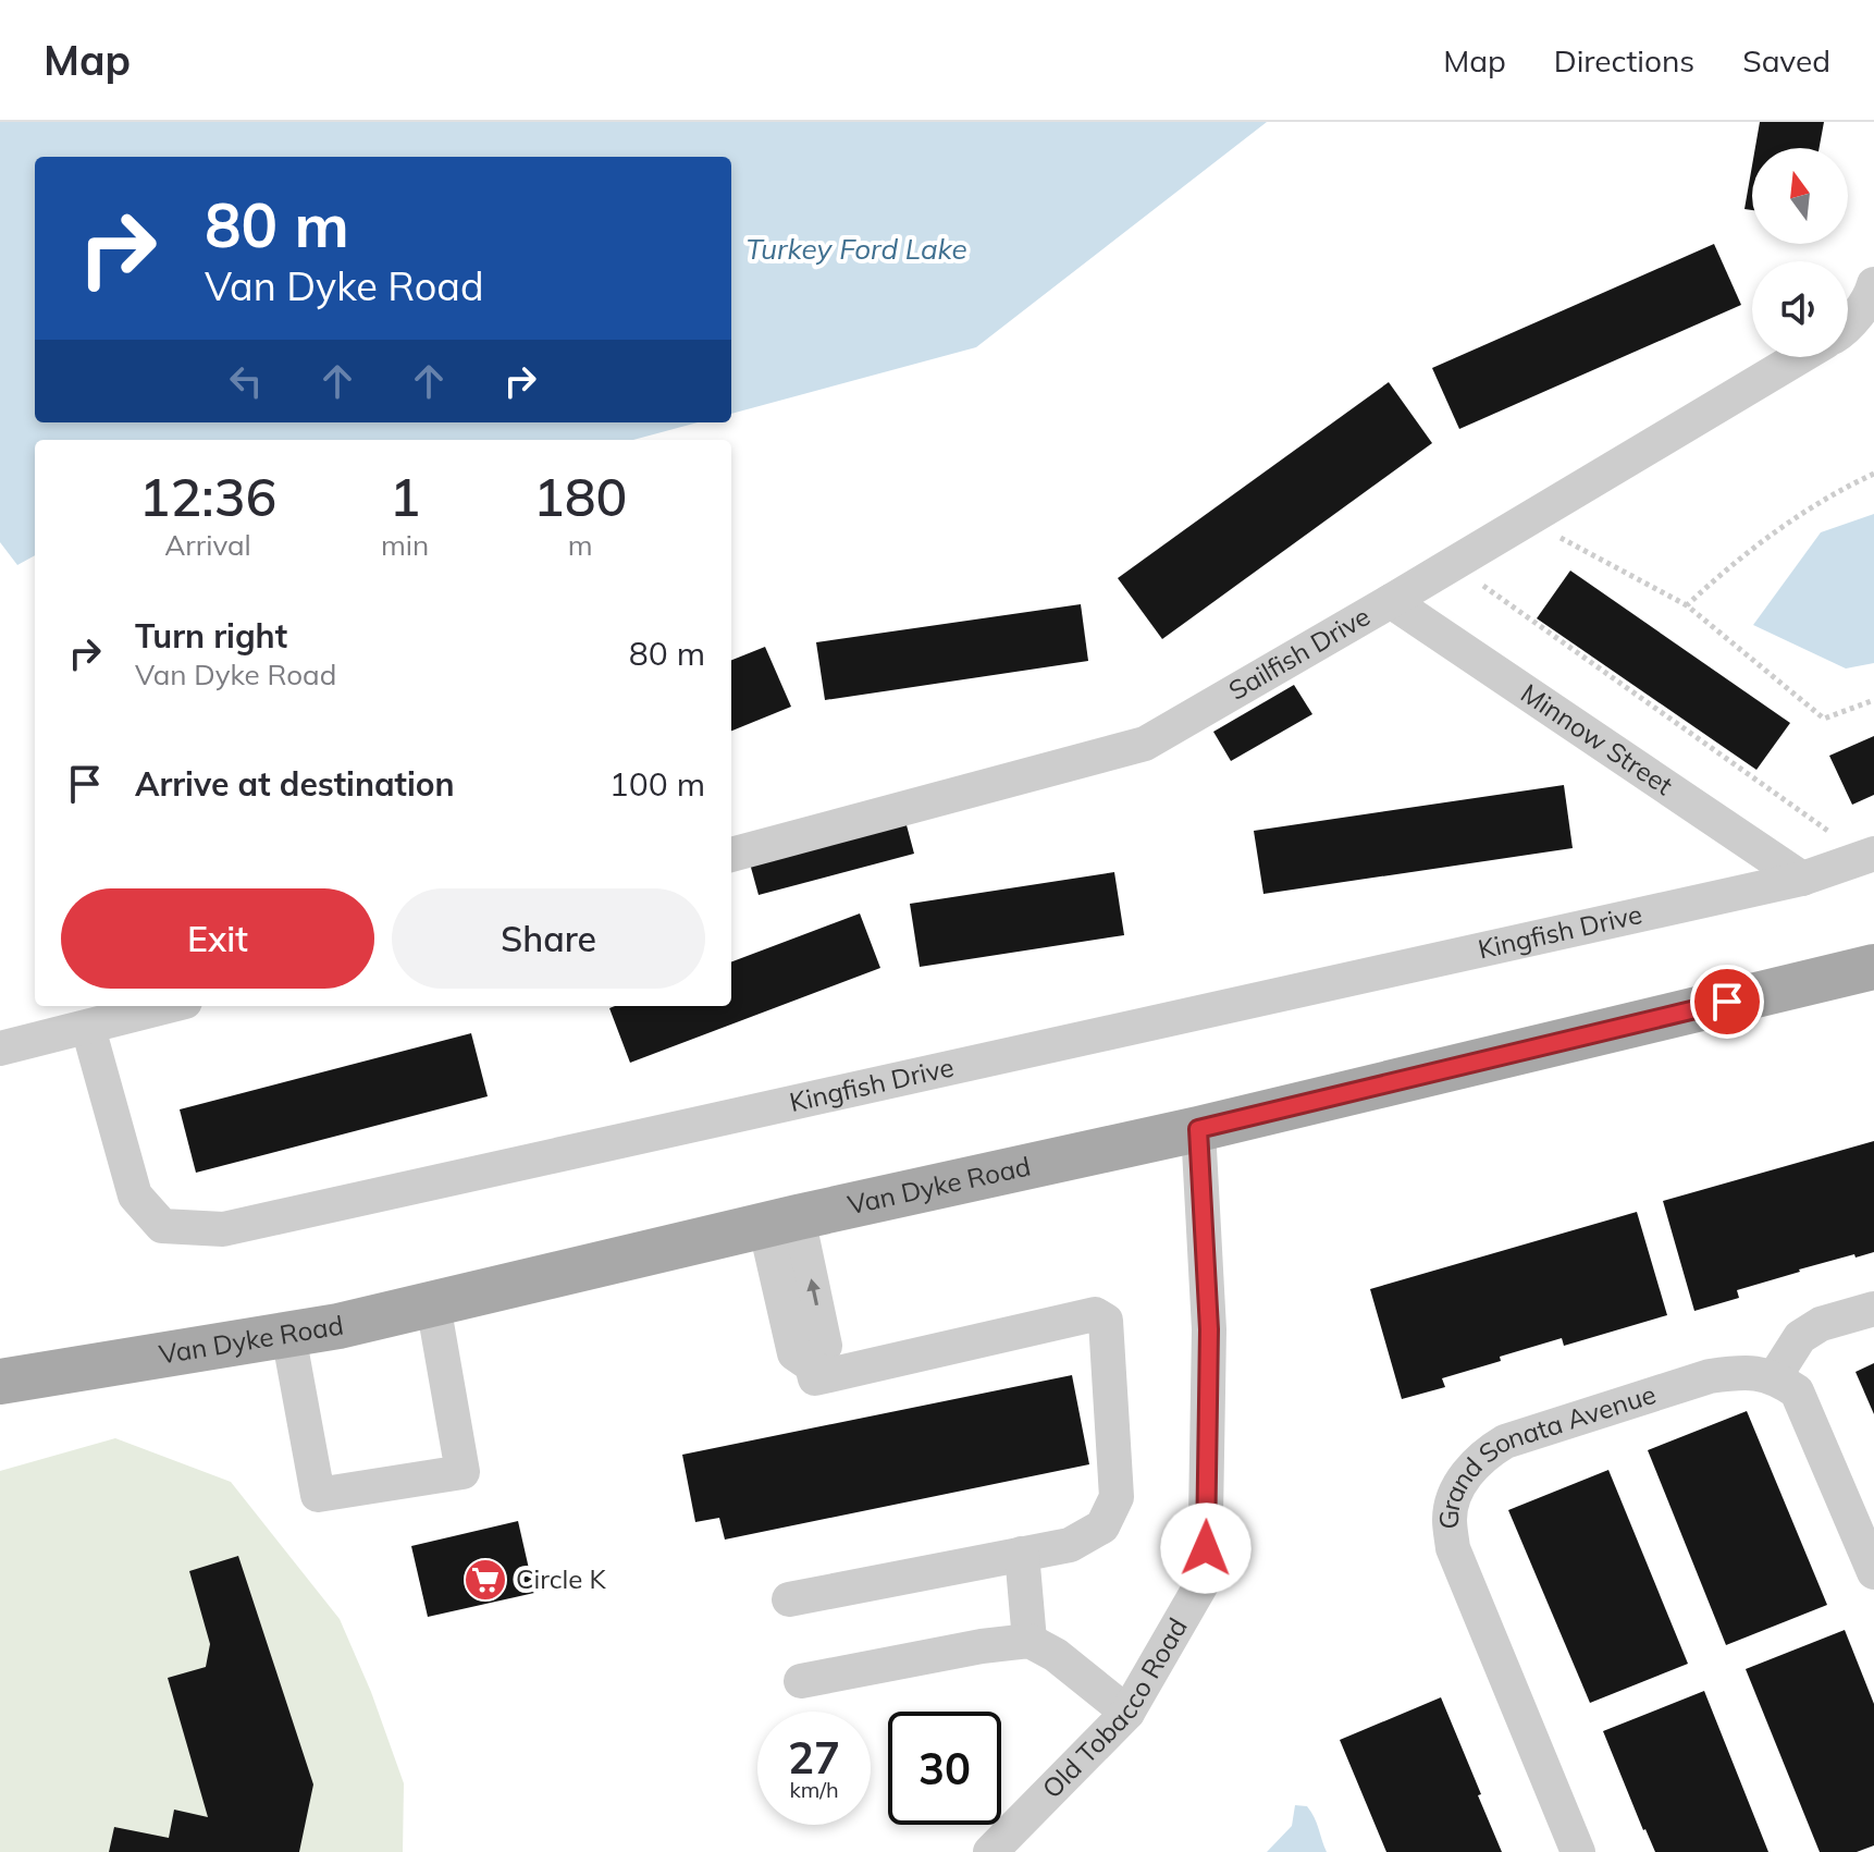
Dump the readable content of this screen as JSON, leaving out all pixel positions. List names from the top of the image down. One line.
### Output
{"streets":{"main road":["Van Dyke Road"],"street":["Sailfish Drive","Minnow Street","Kingfish Drive","Grand Sonata Avenue","Old Tobacco Road"]},"crossings":[["Sailfish Drive","Minnow Street"],["Minnow Street","Kingfish Drive"],["Van Dyke Road","Old Tobacco Road"]],"water":["Turkey Ford Lake"],"places":{"supermarket":["Circle K"]},"north":"top","page":{"header":"Map","nav":["Map","Directions","Saved"],"turn":["80 m","Van Dyke Road"],"eta":["12:36","Arrival","1","min","180","m"],"list":[{"name":"Turn right","note":"Van Dyke Road","value":"80 m"},{"name":"Arrive at destination","value":"100 m"}],"buttons":["Exit","Share"],"speed":"27 km/h","limit":"30"}}
